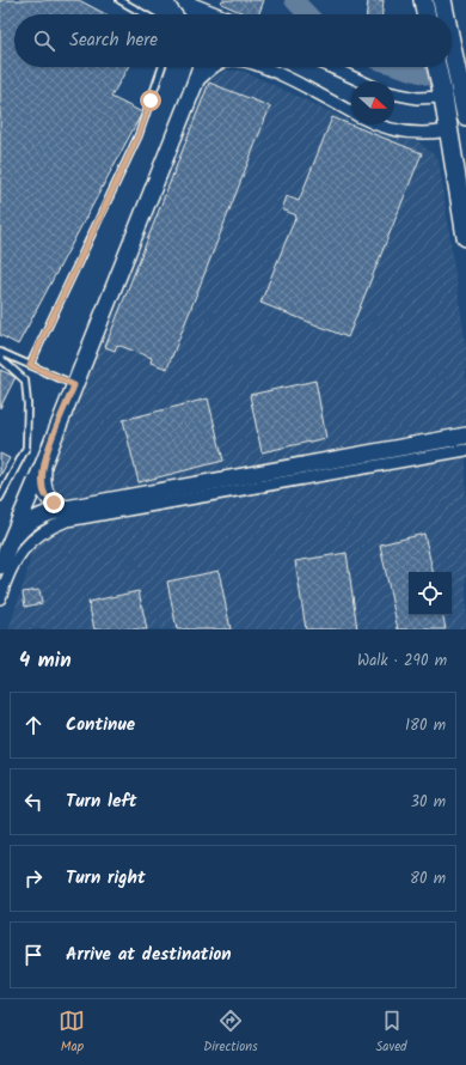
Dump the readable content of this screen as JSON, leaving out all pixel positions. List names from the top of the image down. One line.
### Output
{"north":"right","page":{"search":"Search here","heading":["4 min","Walk · 290 m"],"list":[["Continue","180 m"],["Turn left","30 m"],["Turn right","80 m"],"Arrive at destination"],"nav":["Map","Directions","Saved"]}}
